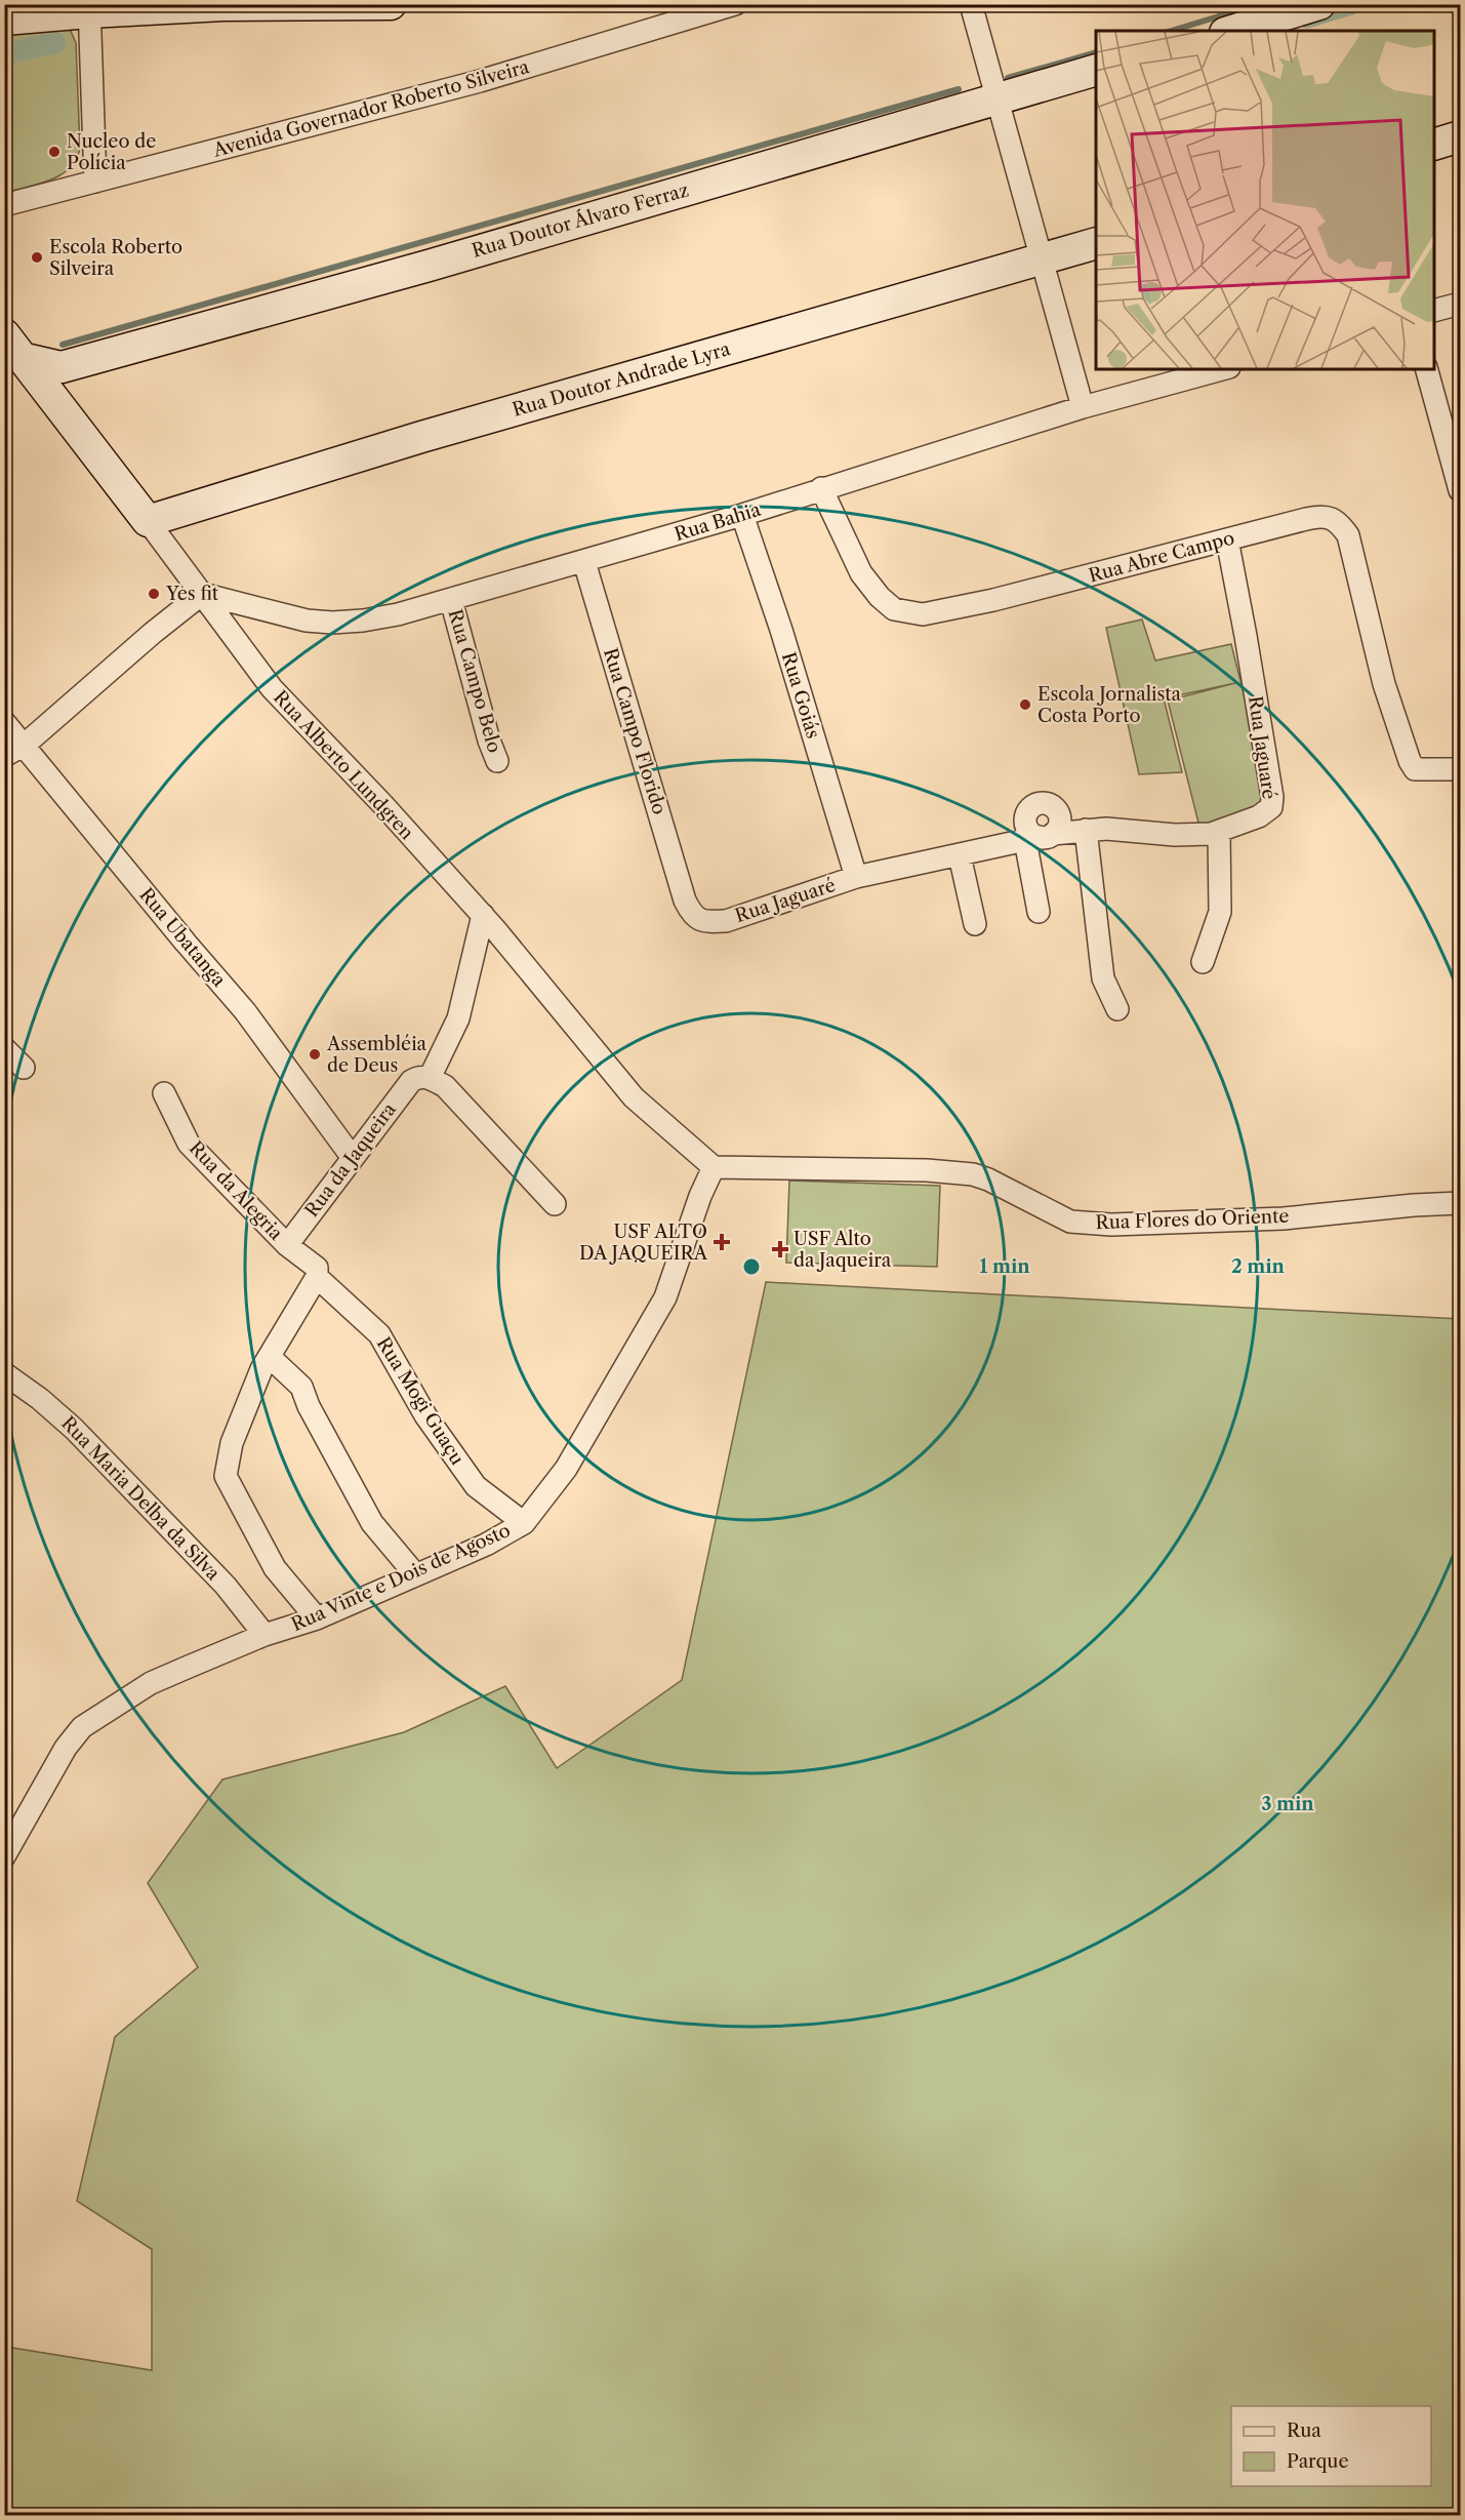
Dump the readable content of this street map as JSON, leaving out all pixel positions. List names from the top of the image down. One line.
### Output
{"streets":{"main road":["Rua Doutor Álvaro Ferraz","Rua Doutor Andrade Lyra","Rua Alberto Lundgren"],"street":["Avenida Governador Roberto Silveira","Rua Bahia","Rua Abre Campo","Rua Campo Belo","Rua Goiás","Rua Campo Florido","Rua Jaguaré","Rua Ubatanga","Rua da Jaqueira","Rua da Alegria","Rua Flores do Oriente","Rua Mogi Guaçu","Rua Maria Delba da Silva","Rua Vinte e Dois de Agosto"]},"crossings":[["Rua Doutor Álvaro Ferraz","Rua Alberto Lundgren"],["Rua Doutor Andrade Lyra","Rua Alberto Lundgren"],["Rua Bahia","Rua Abre Campo"],["Rua Bahia","Rua Campo Belo"],["Rua Bahia","Rua Goiás"],["Rua Bahia","Rua Campo Florido"],["Rua Bahia","Rua Alberto Lundgren"],["Rua Abre Campo","Rua Jaguaré"],["Rua Goiás","Rua Jaguaré"],["Rua Campo Florido","Rua Jaguaré"],["Rua Alberto Lundgren","Rua da Jaqueira"],["Rua Alberto Lundgren","Rua Flores do Oriente"],["Rua Alberto Lundgren","Rua Vinte e Dois de Agosto"],["Rua Ubatanga","Rua da Jaqueira"],["Rua da Jaqueira","Rua da Alegria"],["Rua da Alegria","Rua Mogi Guaçu"],["Rua Flores do Oriente","Rua Vinte e Dois de Agosto"],["Rua Mogi Guaçu","Rua Vinte e Dois de Agosto"],["Rua Maria Delba da Silva","Rua Vinte e Dois de Agosto"]],"places":{"other":["Nucleo de Polícia","Escola Roberto Silveira","Yes fit","Escola Jornalista Costa Porto","Assembléia de Deus"],"health":["USF ALTO DA JAQUEIRA","USF Alto da Jaqueira"]},"legend":["Rua","Parque"],"rings":["1 min","2 min","3 min"]}
